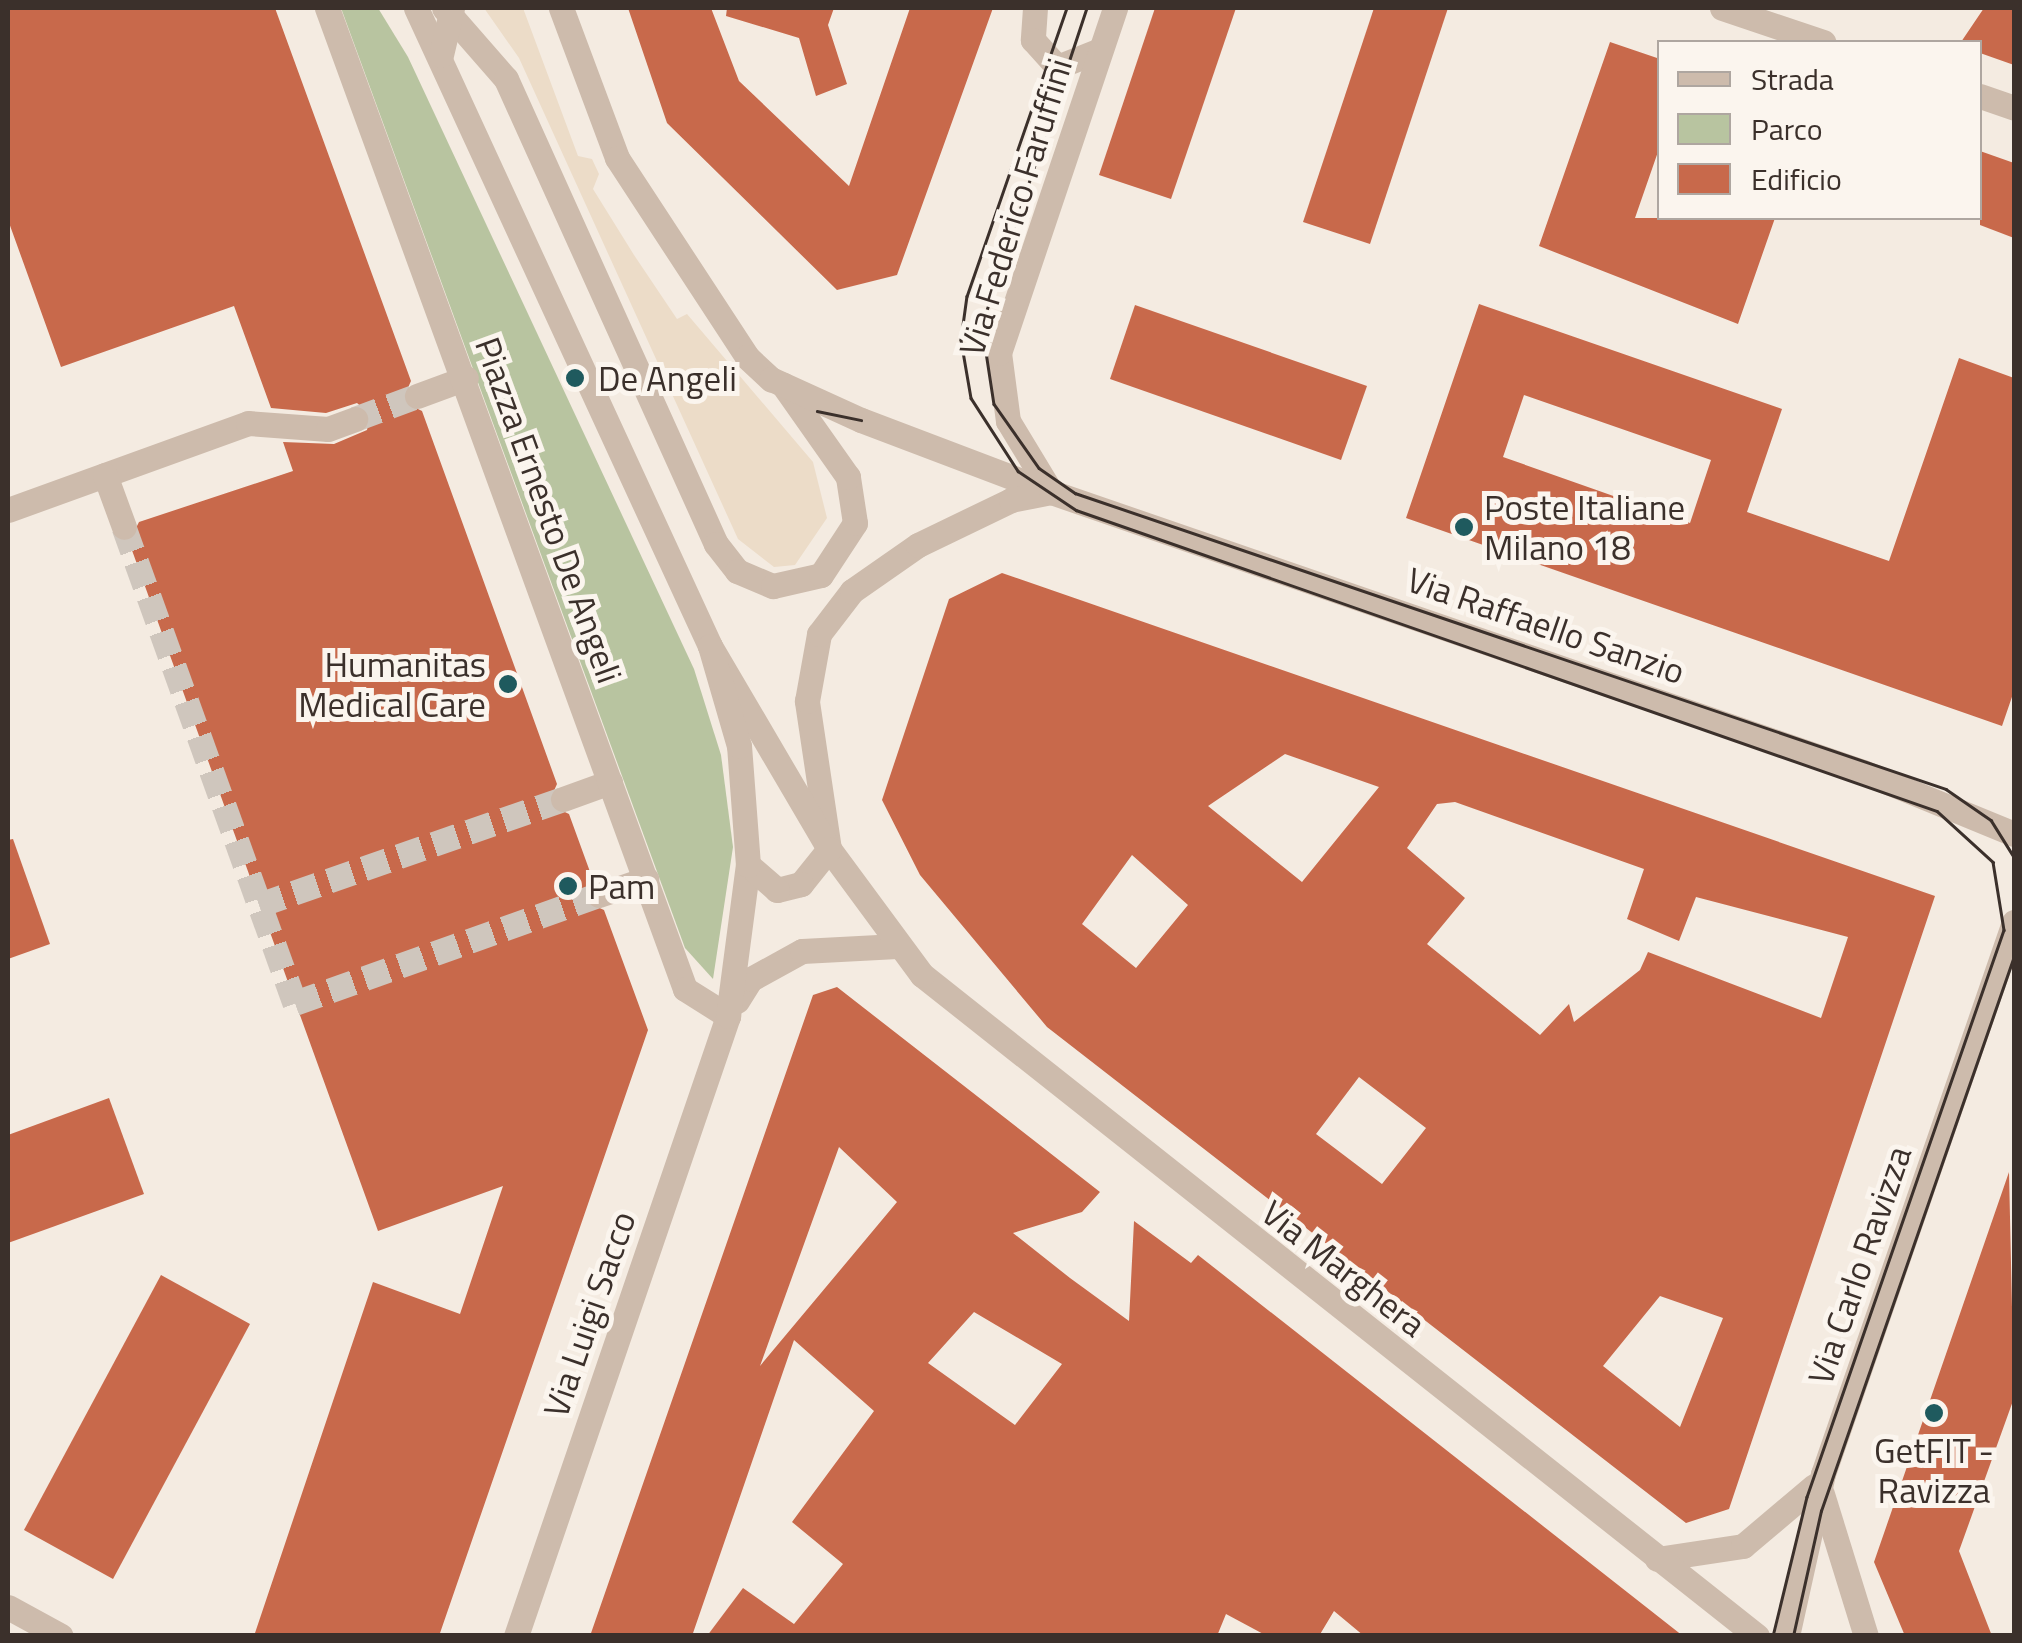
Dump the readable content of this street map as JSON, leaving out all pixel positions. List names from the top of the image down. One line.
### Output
{"streets":{"street":["Via Federico Faruffini","Piazza Ernesto De Angeli","Via Raffaello Sanzio","Via Carlo Ravizza","Via Marghera","Via Luigi Sacco"]},"crossings":[["Via Federico Faruffini","Via Raffaello Sanzio"],["Piazza Ernesto De Angeli","Via Luigi Sacco"]],"places":["De Angeli","Poste Italiane Milano 18","Humanitas Medical Care","Pam","GetFIT - Ravizza"],"legend":["Strada","Parco","Edificio"]}
